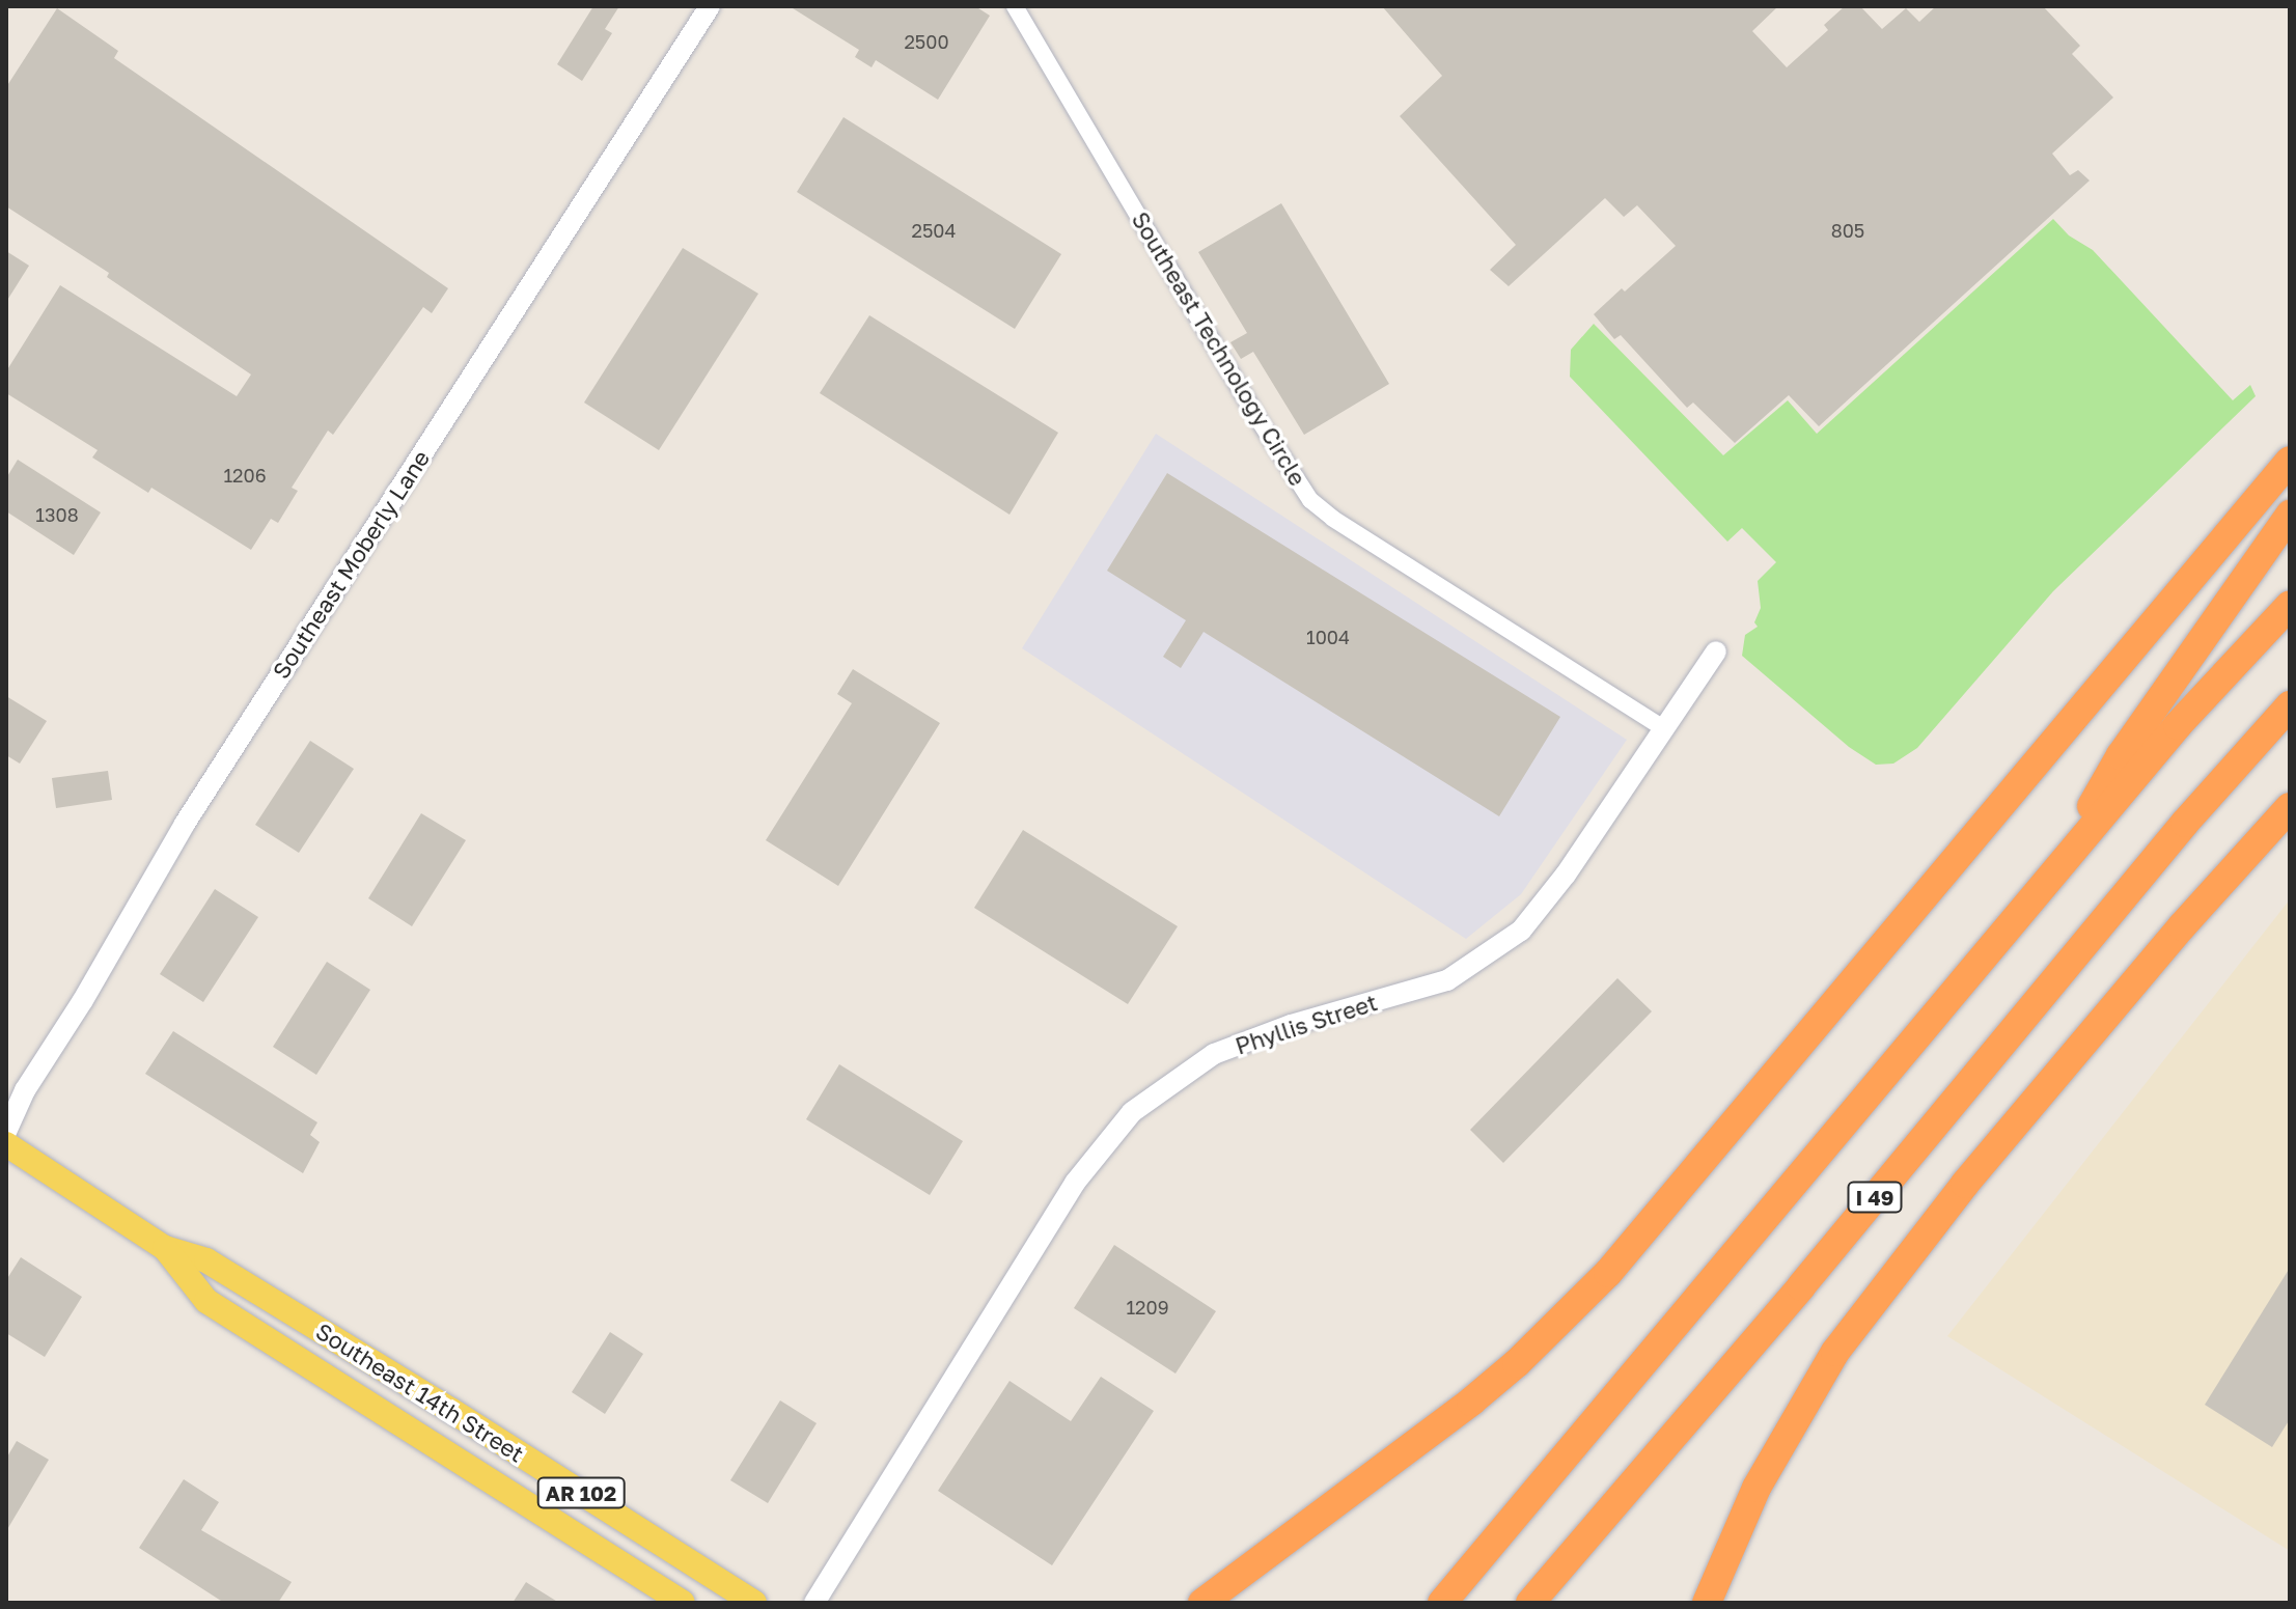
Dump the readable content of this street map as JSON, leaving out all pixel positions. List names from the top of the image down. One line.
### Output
{"streets":{"highway":["I 49"],"main road":["Southeast 14th Street","AR 102"],"street":["Southeast Technology Circle","Southeast Moberly Lane","Phyllis Street"]},"crossings":[["Southeast Technology Circle","Phyllis Street"]],"house_numbers":["2500","2504","805","1206","1308","1004","1209"]}
